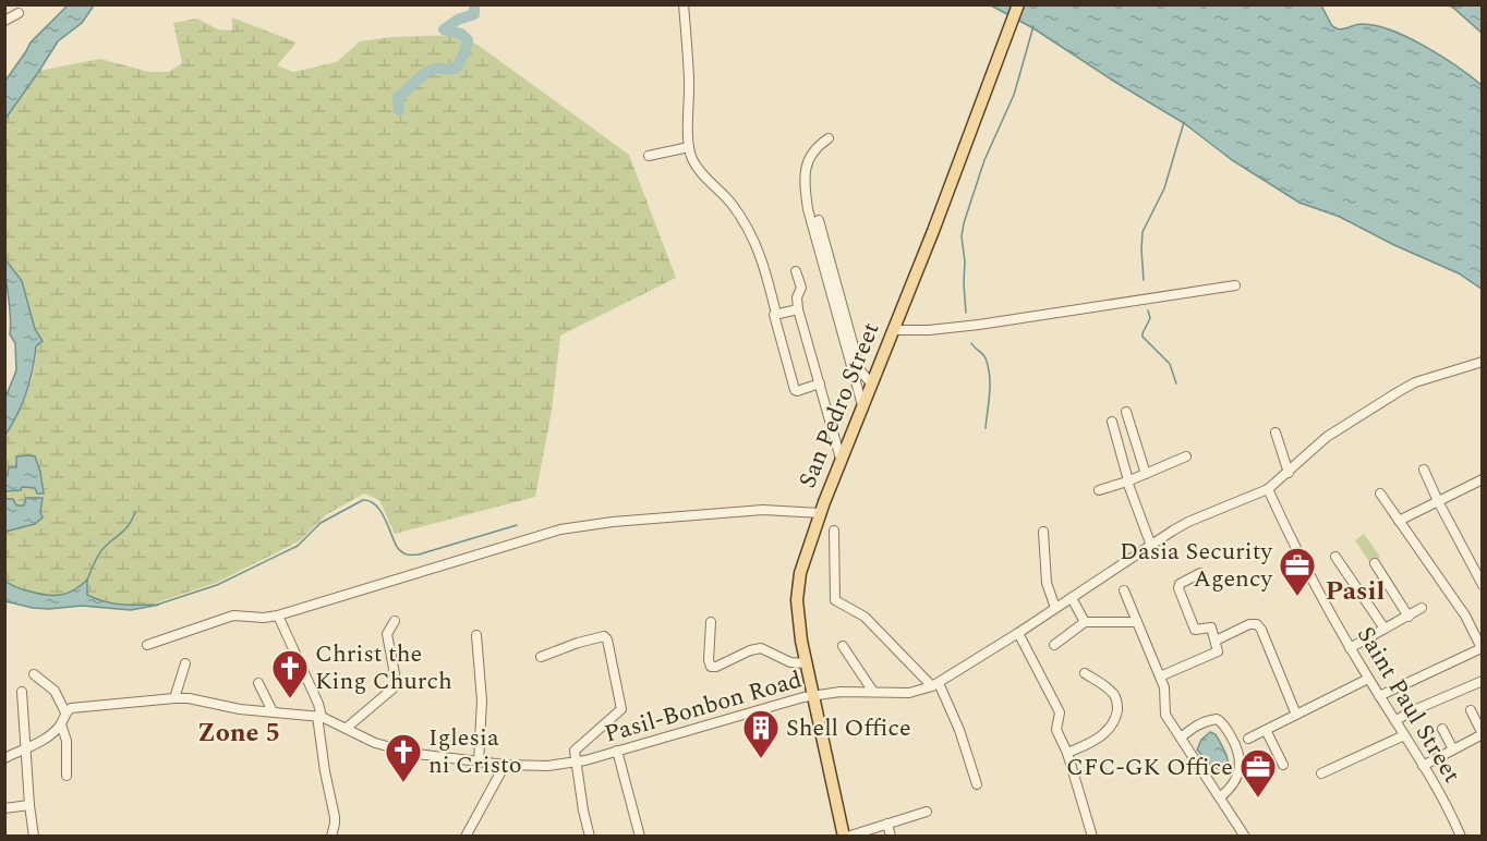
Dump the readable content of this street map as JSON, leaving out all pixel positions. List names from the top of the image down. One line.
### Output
{"streets":{"main road":["San Pedro Street"],"street":["Saint Paul Street","Pasil-Bonbon Road"]},"crossings":[["San Pedro Street","Pasil-Bonbon Road"],["Saint Paul Street","Pasil-Bonbon Road"]],"districts":["Pasil","Zone 5"],"places":{"office":["Dasia Security Agency","CFC-GK Office"],"church":["Christ the King Church","Iglesia ni Cristo"],"building":["Shell Office"]}}
